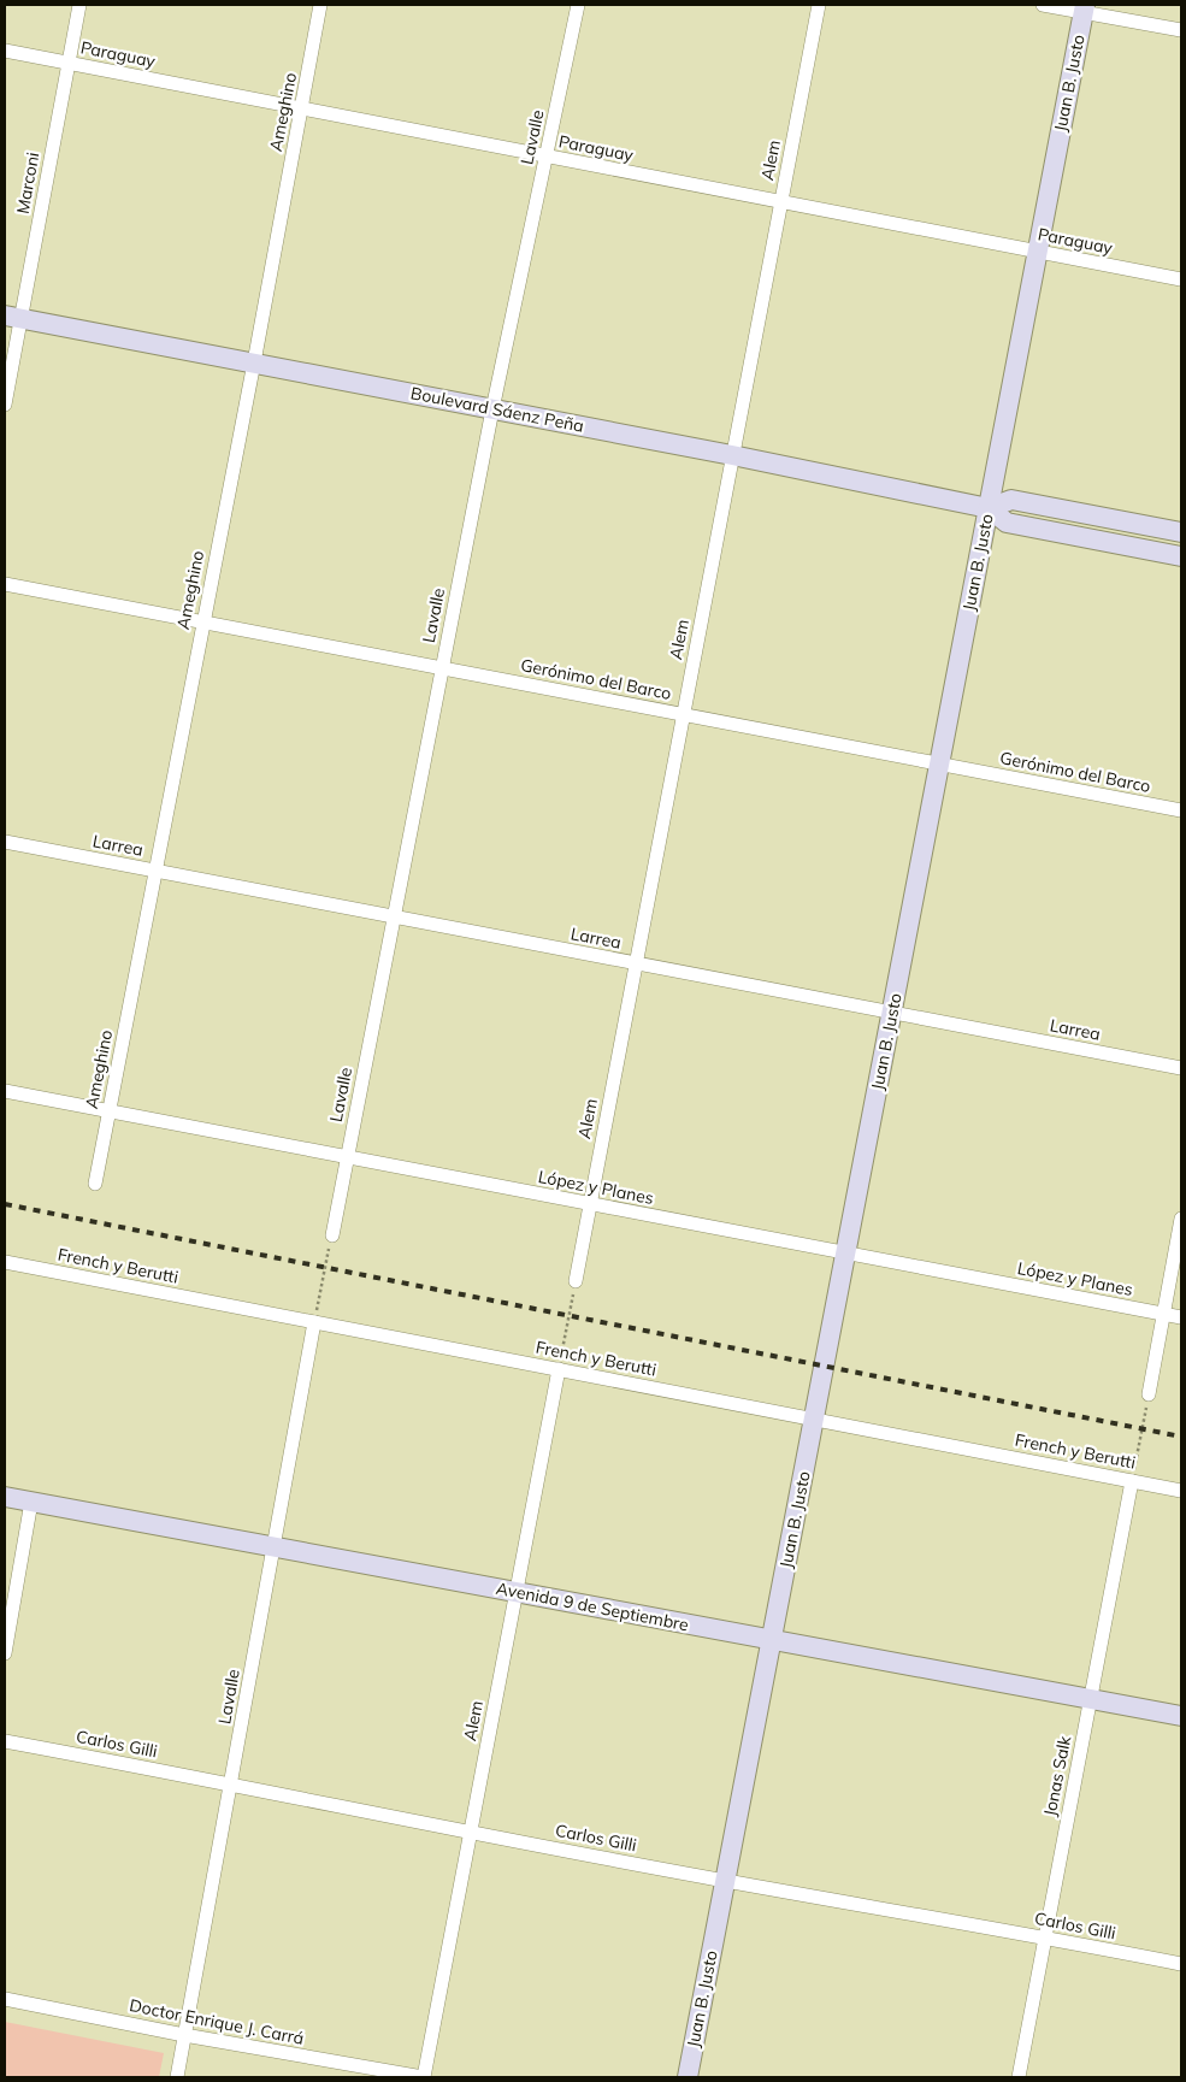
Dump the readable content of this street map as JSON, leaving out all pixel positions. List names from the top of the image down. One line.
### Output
{"streets":{"street":["Paraguay","Juan B. Justo","Ameghino","Lavalle","Alem","Marconi","Boulevard Sáenz Peña","Gerónimo del Barco","Larrea","López y Planes","French y Berutti","Avenida 9 de Septiembre","Carlos Gilli","Jonas Salk","Doctor Enrique J. Carrá"]},"crossings":[["Paraguay","Juan B. Justo"],["Paraguay","Ameghino"],["Paraguay","Lavalle"],["Paraguay","Alem"],["Paraguay","Marconi"],["Juan B. Justo","Boulevard Sáenz Peña"],["Juan B. Justo","Gerónimo del Barco"],["Juan B. Justo","Larrea"],["Juan B. Justo","López y Planes"],["Juan B. Justo","French y Berutti"],["Juan B. Justo","Avenida 9 de Septiembre"],["Juan B. Justo","Carlos Gilli"],["Ameghino","Boulevard Sáenz Peña"],["Ameghino","Gerónimo del Barco"],["Ameghino","Larrea"],["Ameghino","López y Planes"],["Lavalle","Boulevard Sáenz Peña"],["Lavalle","Gerónimo del Barco"],["Lavalle","Larrea"],["Lavalle","López y Planes"],["Lavalle","French y Berutti"],["Lavalle","Avenida 9 de Septiembre"],["Lavalle","Carlos Gilli"],["Lavalle","Doctor Enrique J. Carrá"],["Alem","Boulevard Sáenz Peña"],["Alem","Gerónimo del Barco"],["Alem","Larrea"],["Alem","López y Planes"],["Alem","French y Berutti"],["Alem","Avenida 9 de Septiembre"],["Alem","Carlos Gilli"],["Alem","Doctor Enrique J. Carrá"],["Marconi","Boulevard Sáenz Peña"],["French y Berutti","Jonas Salk"],["Avenida 9 de Septiembre","Jonas Salk"],["Carlos Gilli","Jonas Salk"]]}
